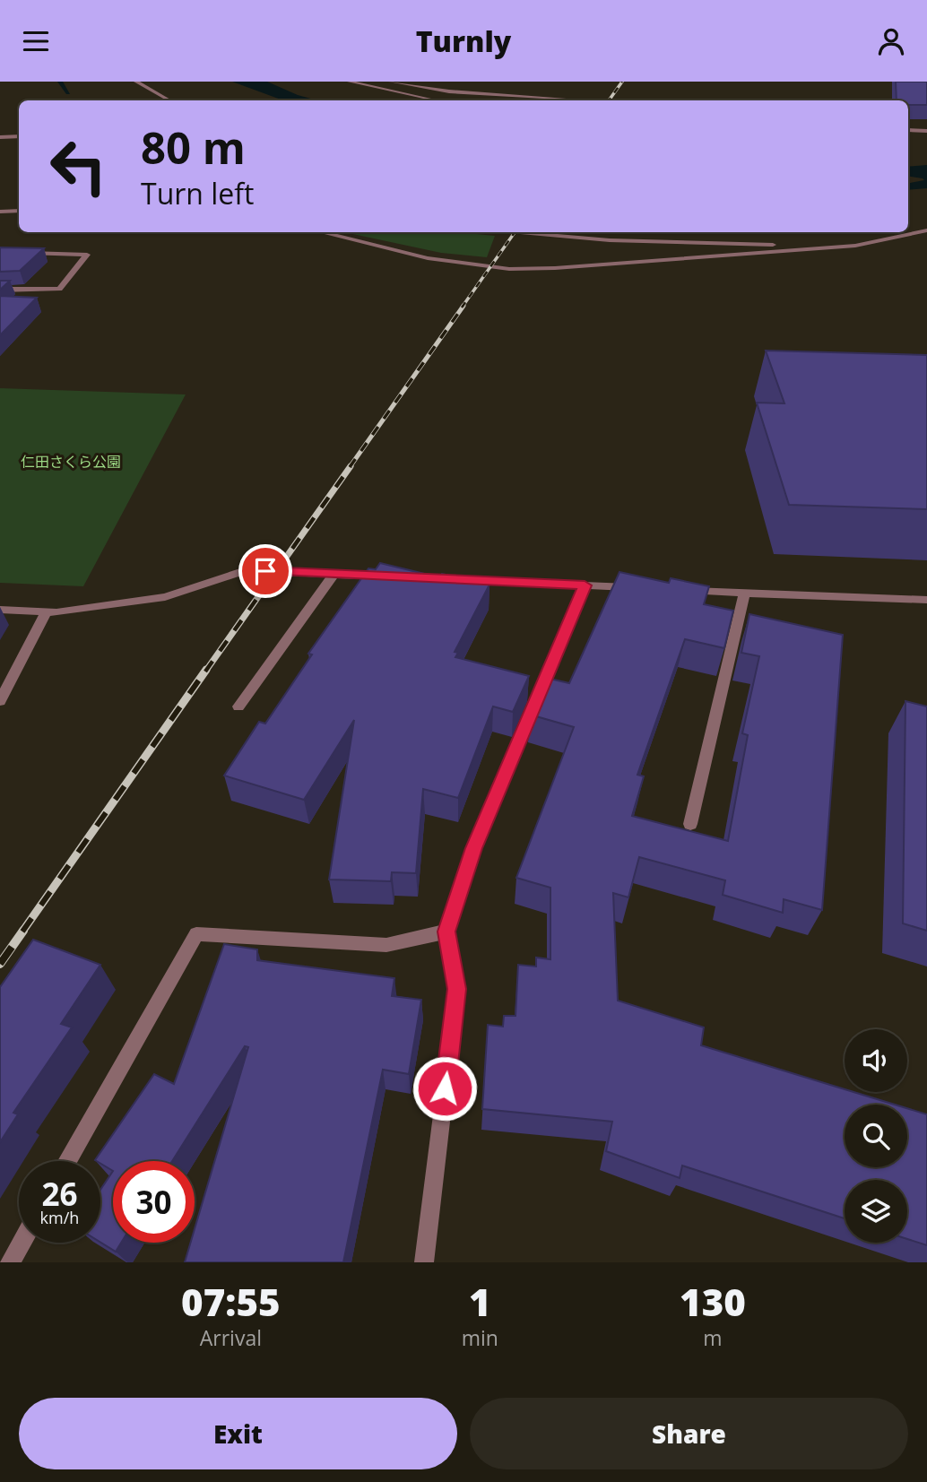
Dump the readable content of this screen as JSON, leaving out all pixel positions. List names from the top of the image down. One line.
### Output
{"parks":["仁田さくら公園"],"page":{"header":"Turnly","turn":["80 m","Turn left"],"speed":"26 km/h","limit":"30","eta":["07:55","Arrival","1","min","130","m"],"buttons":["Exit","Share"]}}
